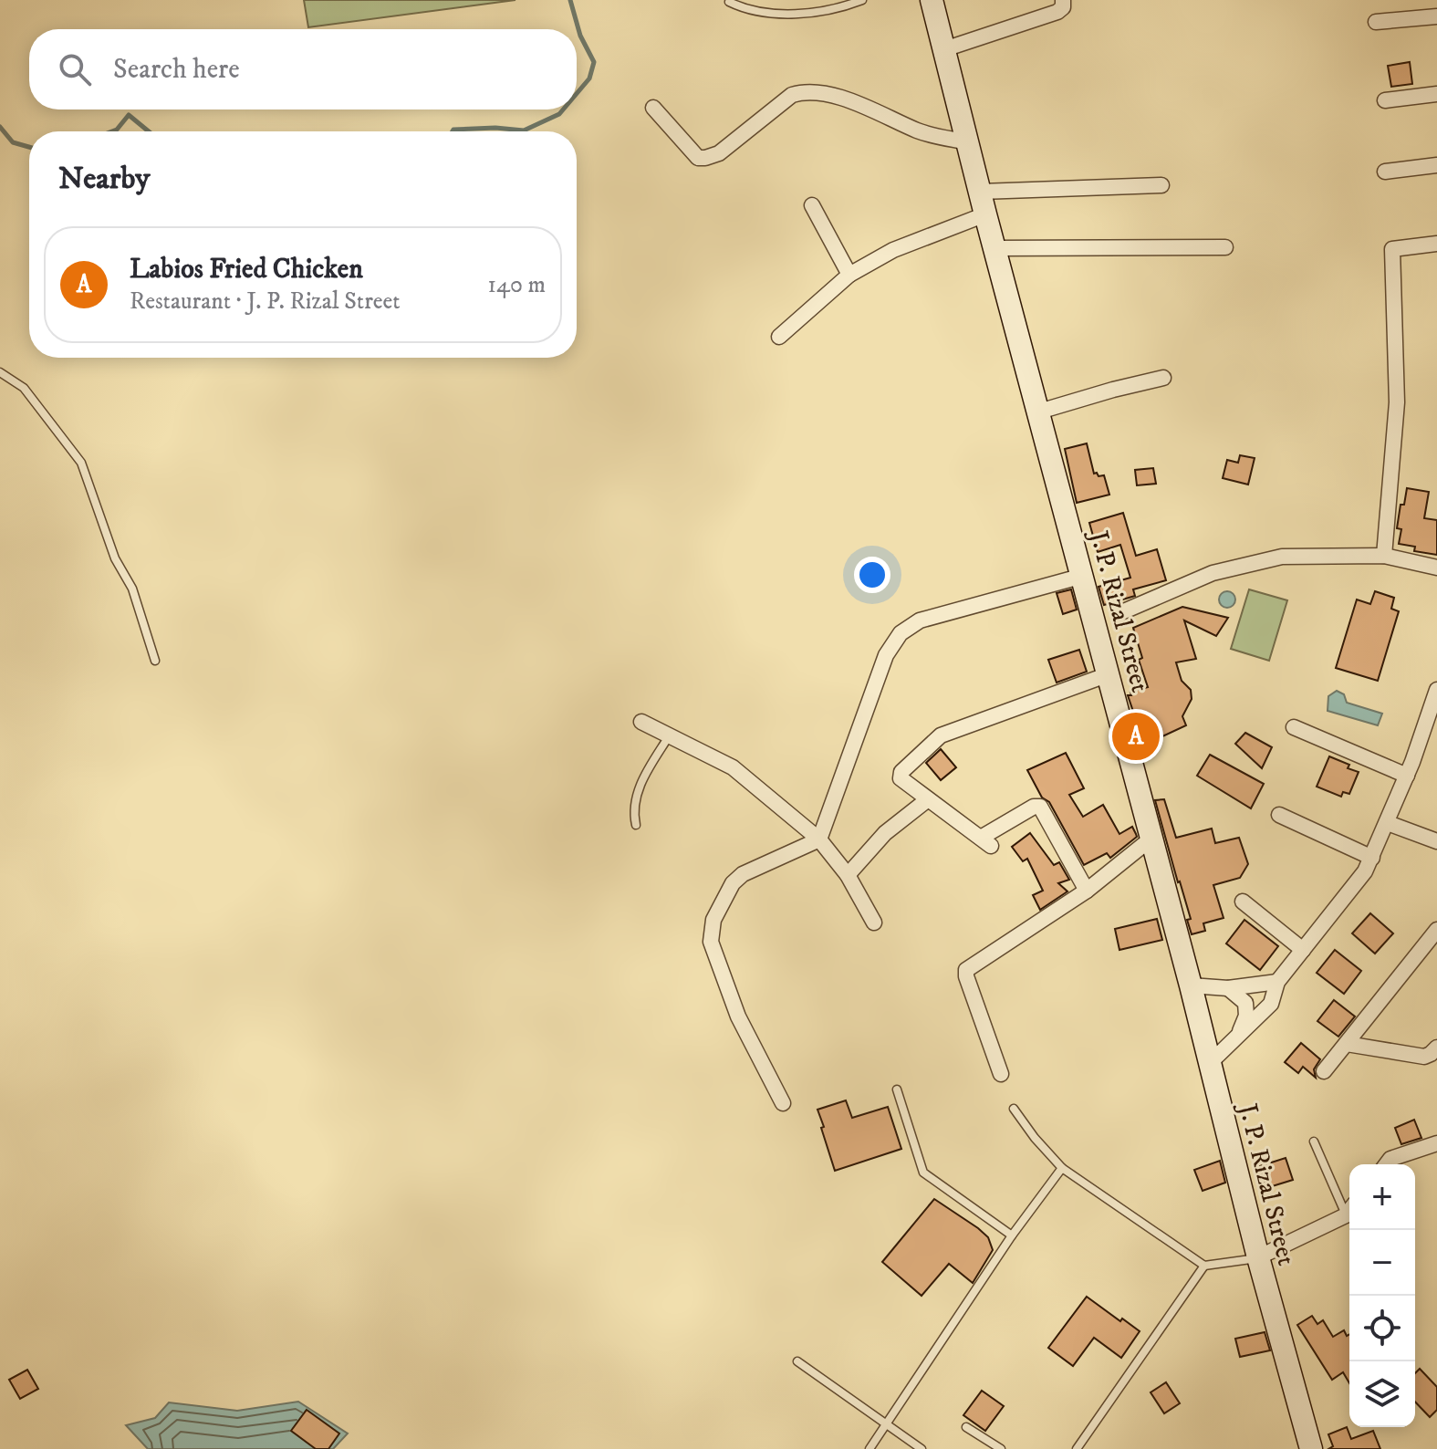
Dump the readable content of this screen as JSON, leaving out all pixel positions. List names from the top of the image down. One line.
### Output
{"streets":{"main road":["J. P. Rizal Street"]},"page":{"search":"Search here","heading":"Nearby","list":[{"mark":"A","name":"Labios Fried Chicken","note":"Restaurant · J. P. Rizal Street","value":"140 m"}],"pins":"A","map_buttons":["+","−"]}}
